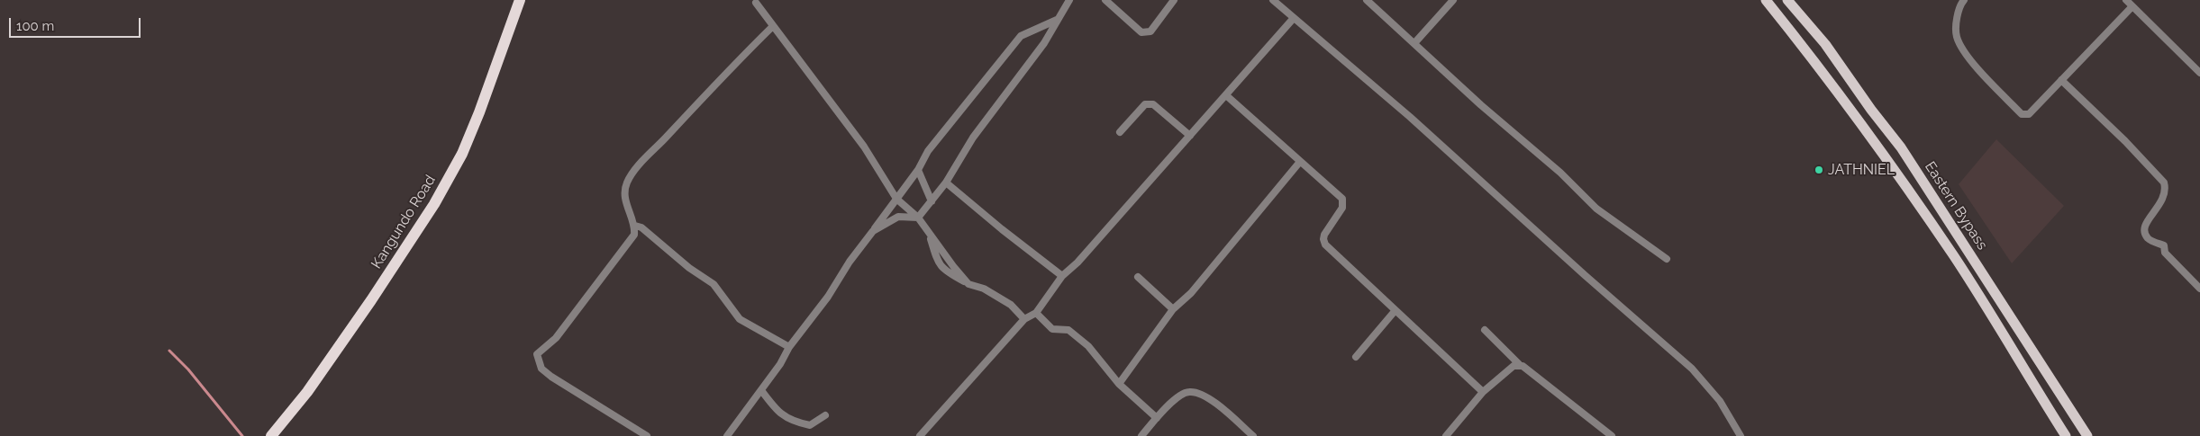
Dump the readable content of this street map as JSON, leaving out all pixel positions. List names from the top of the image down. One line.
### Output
{"streets":{"highway":["Kangundo Road"],"main road":["Eastern Bypass"]},"places":["JATHNIEL"],"scale_bar":"100 m"}
